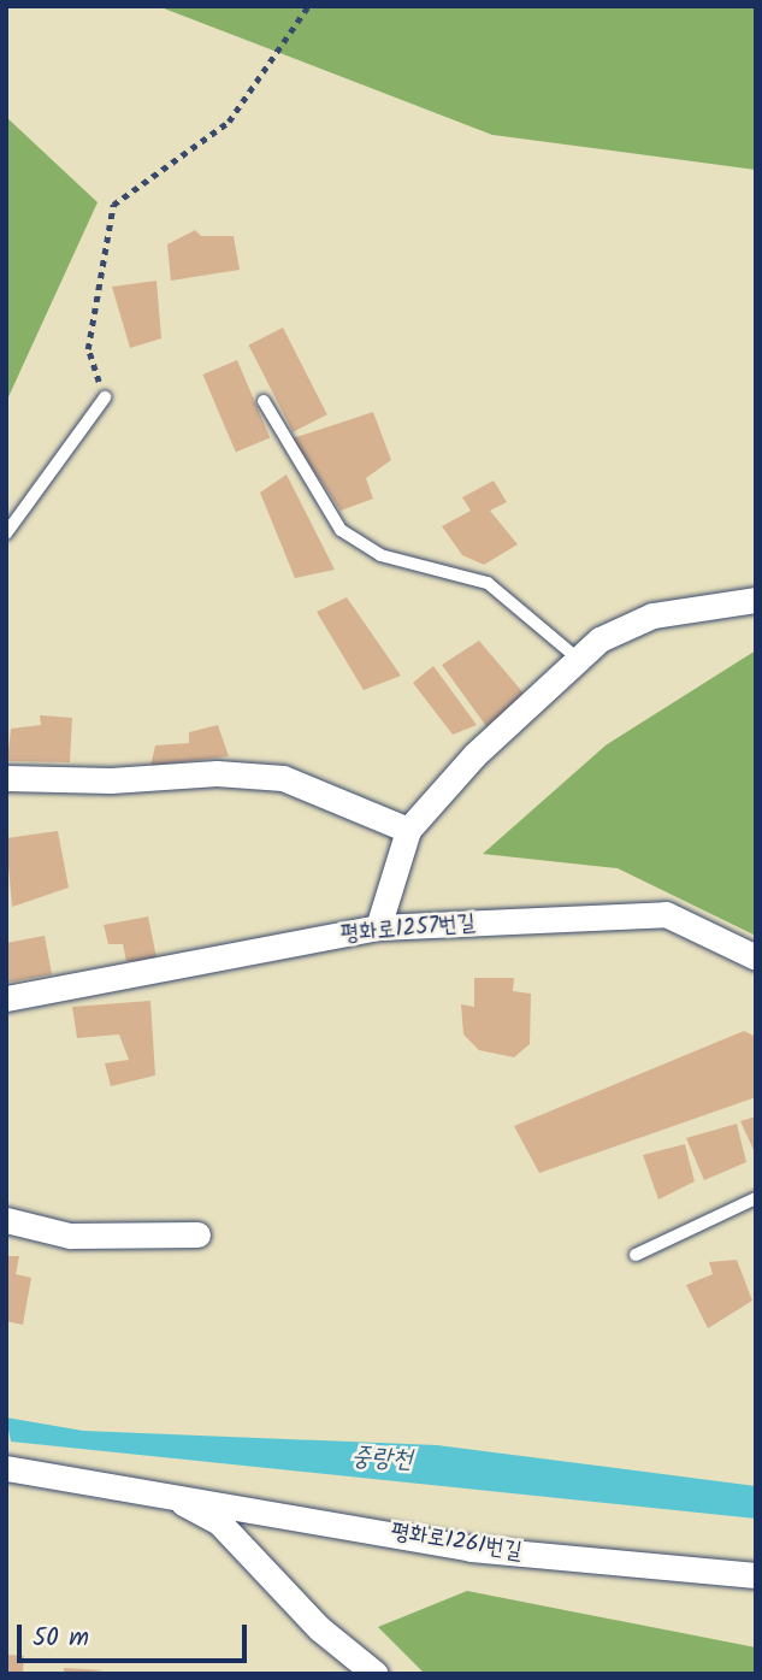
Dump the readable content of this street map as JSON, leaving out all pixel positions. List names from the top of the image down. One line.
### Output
{"streets":{"street":["평화로1257번길","평화로1261번길"]},"water":["중랑천"],"scale_bar":"50 m"}
